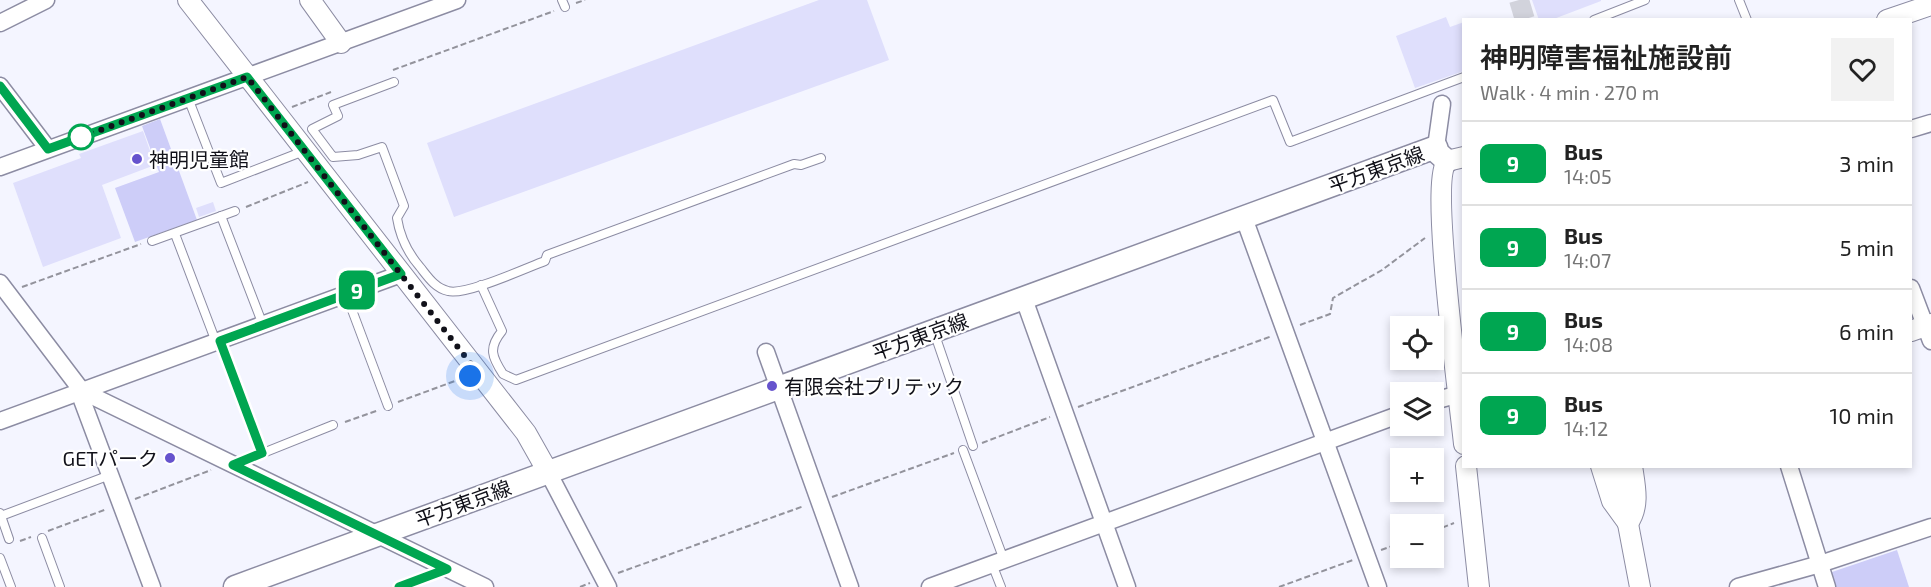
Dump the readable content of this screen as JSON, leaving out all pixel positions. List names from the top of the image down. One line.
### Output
{"streets":{"main road":["平方東京線"]},"places":["神明児童館","有限会社プリテック","GETパーク"],"lines":["bus line 9"],"page":{"on_map":"9","heading":["神明障害福祉施設前","Walk · 4 min · 270 m"],"list":[{"mark":"9","name":"Bus","note":"14:05","value":"3 min"},{"mark":"9","name":"Bus","note":"14:07","value":"5 min"},{"mark":"9","name":"Bus","note":"14:08","value":"6 min"},{"mark":"9","name":"Bus","note":"14:12","value":"10 min"}],"map_buttons":["+","−"]}}
